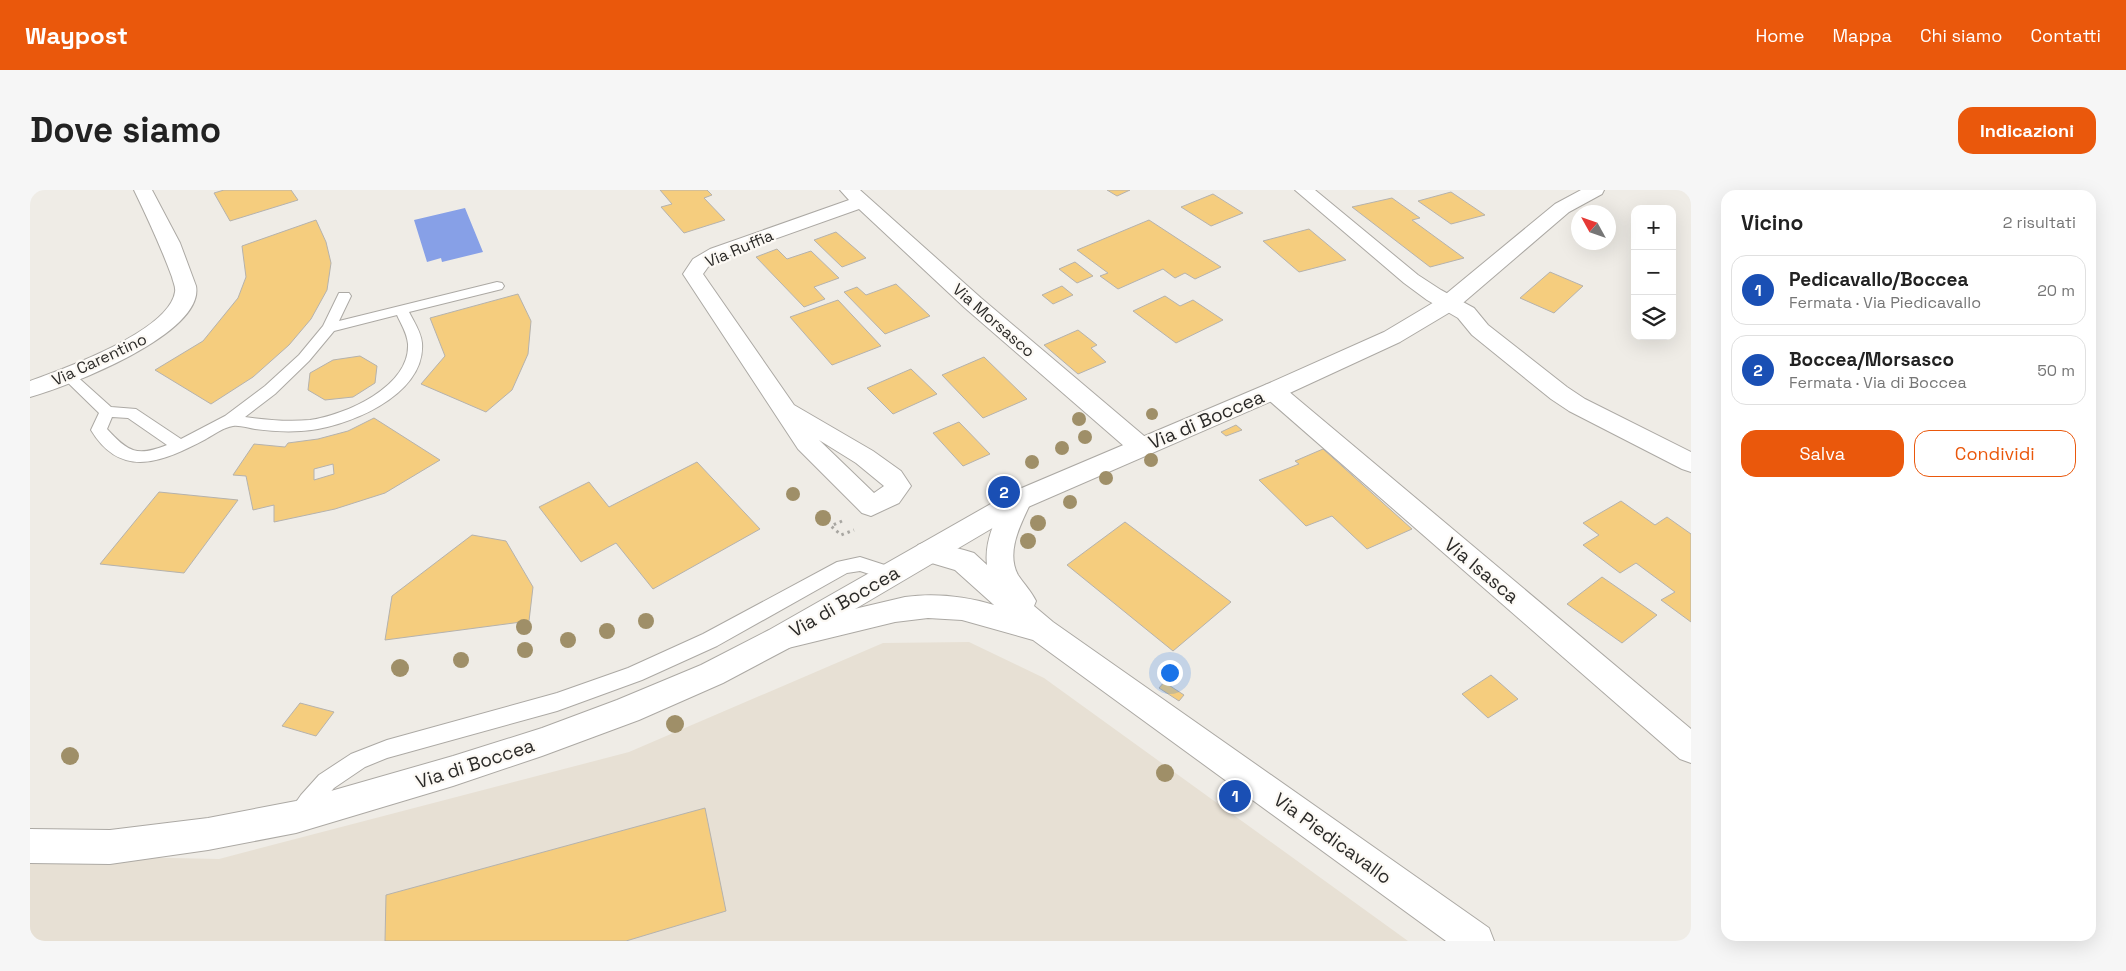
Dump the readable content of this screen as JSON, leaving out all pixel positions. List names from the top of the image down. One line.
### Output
{"streets":{"street":["Via Ruffia","Via Morsasco","Via Carentino","Via di Boccea","Via Isasca","Via Piedicavallo"]},"crossings":[["Via Ruffia","Via Morsasco"],["Via Morsasco","Via di Boccea"],["Via di Boccea","Via Isasca"]],"north":"top left","page":{"header":"Waypost","nav":["Home","Mappa","Chi siamo","Contatti"],"buttons":["Indicazioni",["Salva","Condividi"]],"title":"Dove siamo","heading":["Vicino","2 risultati"],"map_buttons":["+","−"],"list":[{"mark":"1","name":"Pedicavallo/Boccea","note":"Fermata · Via Piedicavallo","value":"20 m"},{"mark":"2","name":"Boccea/Morsasco","note":"Fermata · Via di Boccea","value":"50 m"}],"pins":["2","1"]}}
